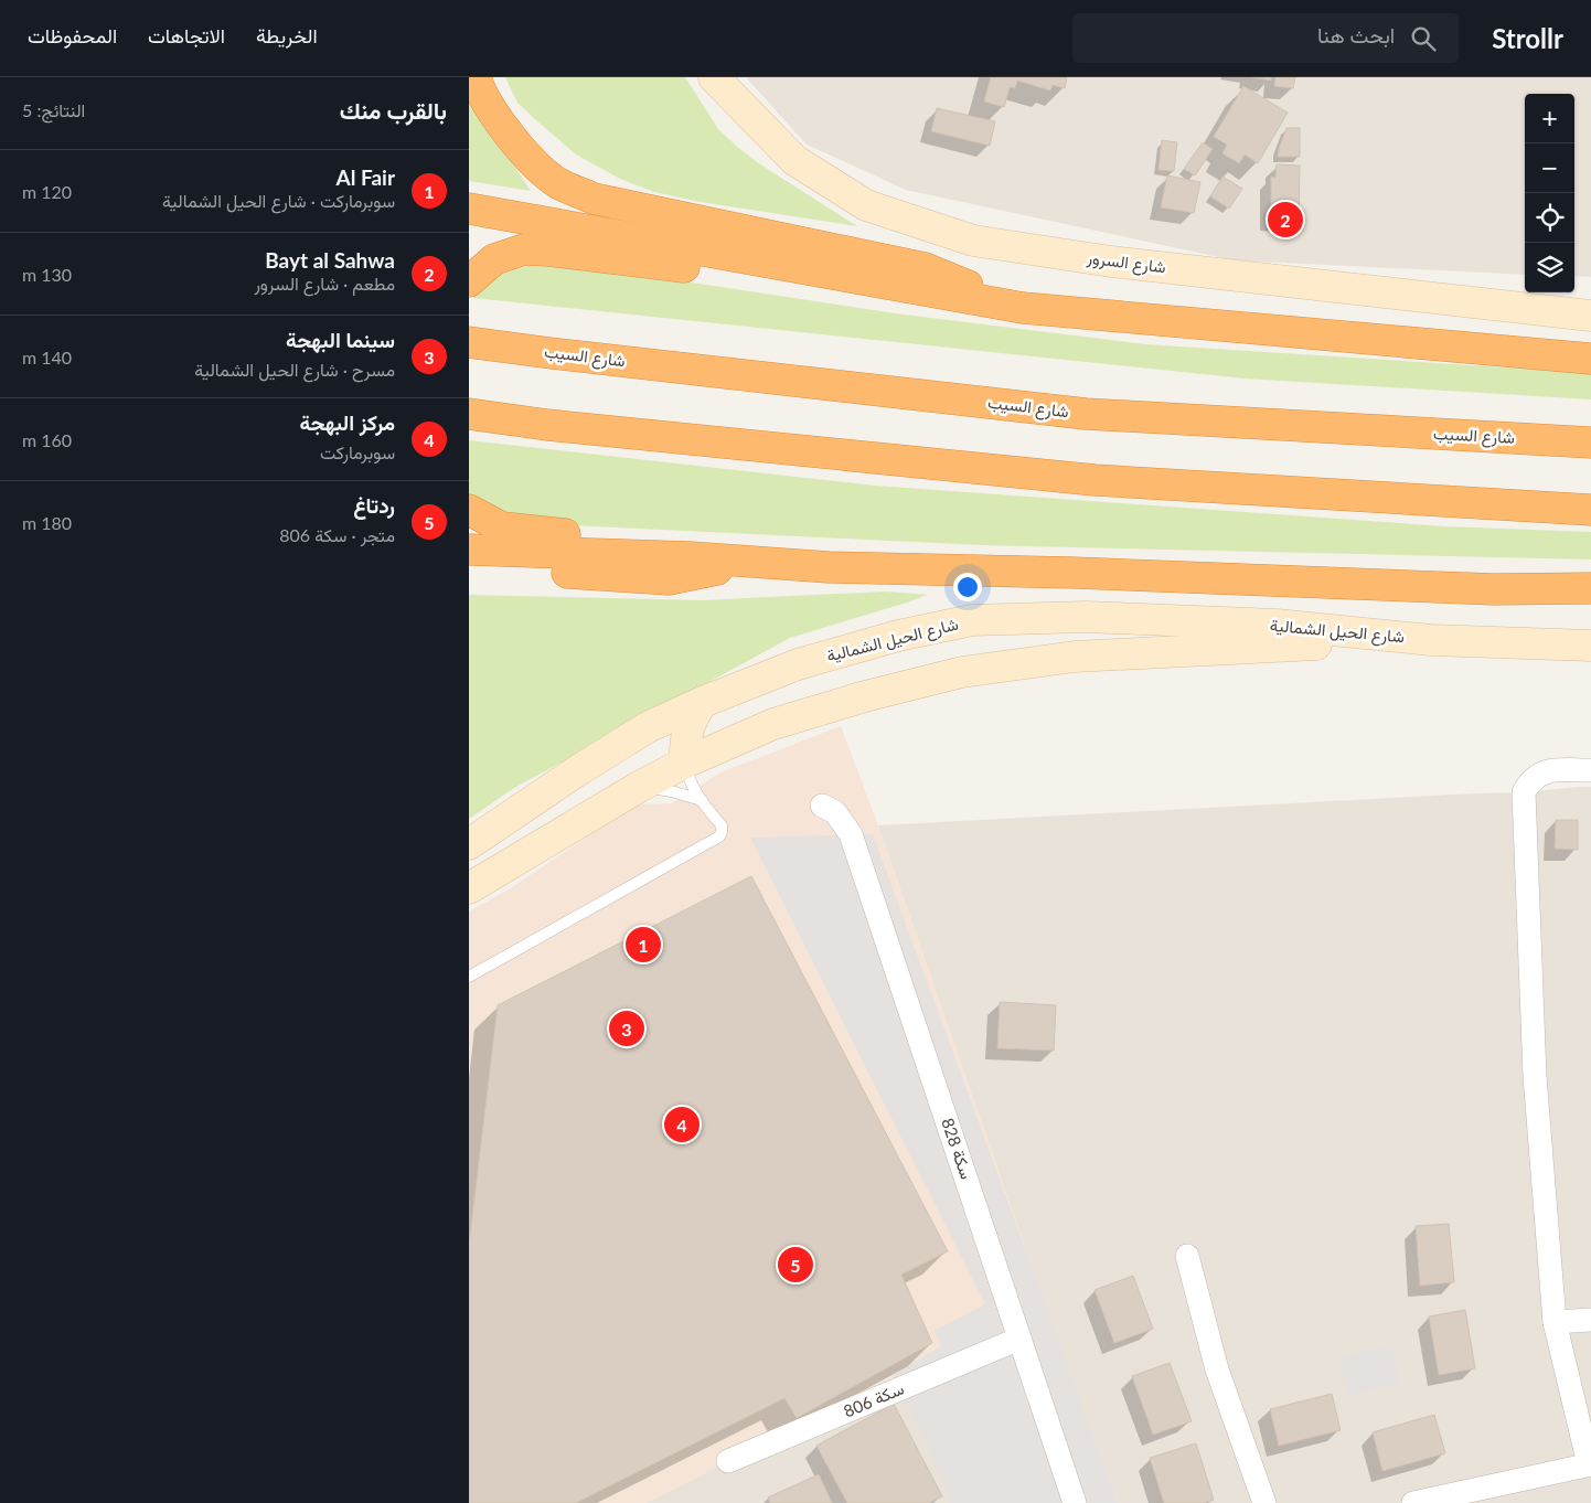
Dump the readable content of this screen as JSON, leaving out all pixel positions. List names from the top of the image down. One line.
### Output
{"streets":{"highway":["شارع السيب"],"street":["شارع السرور","شارع الحيل الشمالية","سكة 828","سكة 806"]},"crossings":[["سكة 828","سكة 806"]],"page":{"header":"Strollr","search":"ابحث هنا","nav":["الخريطة","الاتجاهات","المحفوظات"],"heading":["بالقرب منك","النتائج: 5"],"map_buttons":["+","−"],"list":[{"mark":"1","name":"Al Fair","note":"سوبرماركت · شارع الحيل الشمالية","value":"120 m"},{"mark":"2","name":"Bayt al Sahwa","note":"مطعم · شارع السرور","value":"130 m"},{"mark":"3","name":"سينما البهجة","note":"مسرح · شارع الحيل الشمالية","value":"140 m"},{"mark":"4","name":"مركز البهجة","note":"سوبرماركت","value":"160 m"},{"mark":"5","name":"ردتاغ","note":"متجر · سكة 806","value":"180 m"}],"pins":["2","1","3","4","5"]}}
